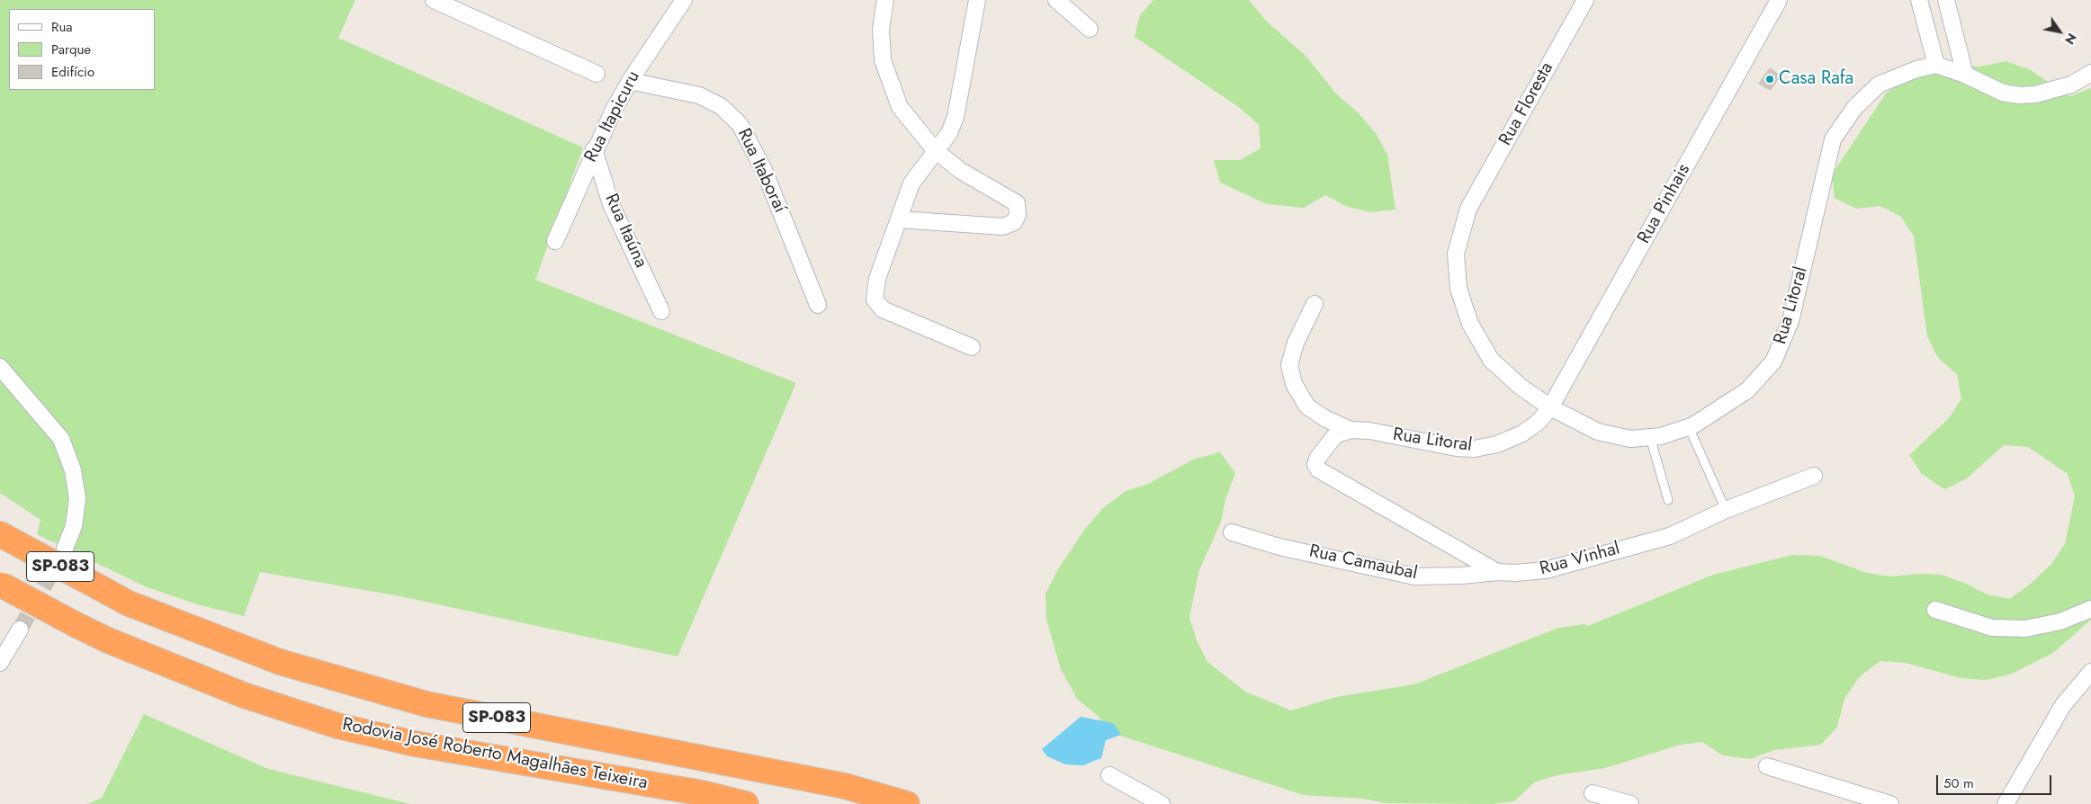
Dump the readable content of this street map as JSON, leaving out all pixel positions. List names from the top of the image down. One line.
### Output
{"streets":{"highway":["SP-083","Rodovia José Roberto Magalhães Teixeira"],"street":["Rua Floresta","Rua Itapicuru","Rua Itaboraí","Rua Pinhais","Rua Itaúna","Rua Litoral","Rua Vinhal","Rua Camaubal"]},"crossings":[["Rua Floresta","Rua Pinhais"],["Rua Floresta","Rua Litoral"],["Rua Itapicuru","Rua Itaboraí"],["Rua Itapicuru","Rua Itaúna"],["Rua Pinhais","Rua Litoral"],["Rua Litoral","Rua Vinhal"],["Rua Vinhal","Rua Camaubal"]],"places":["Casa Rafa"],"legend":["Rua","Parque","Edifício"],"scale_bar":"50 m","north":"bottom right"}
